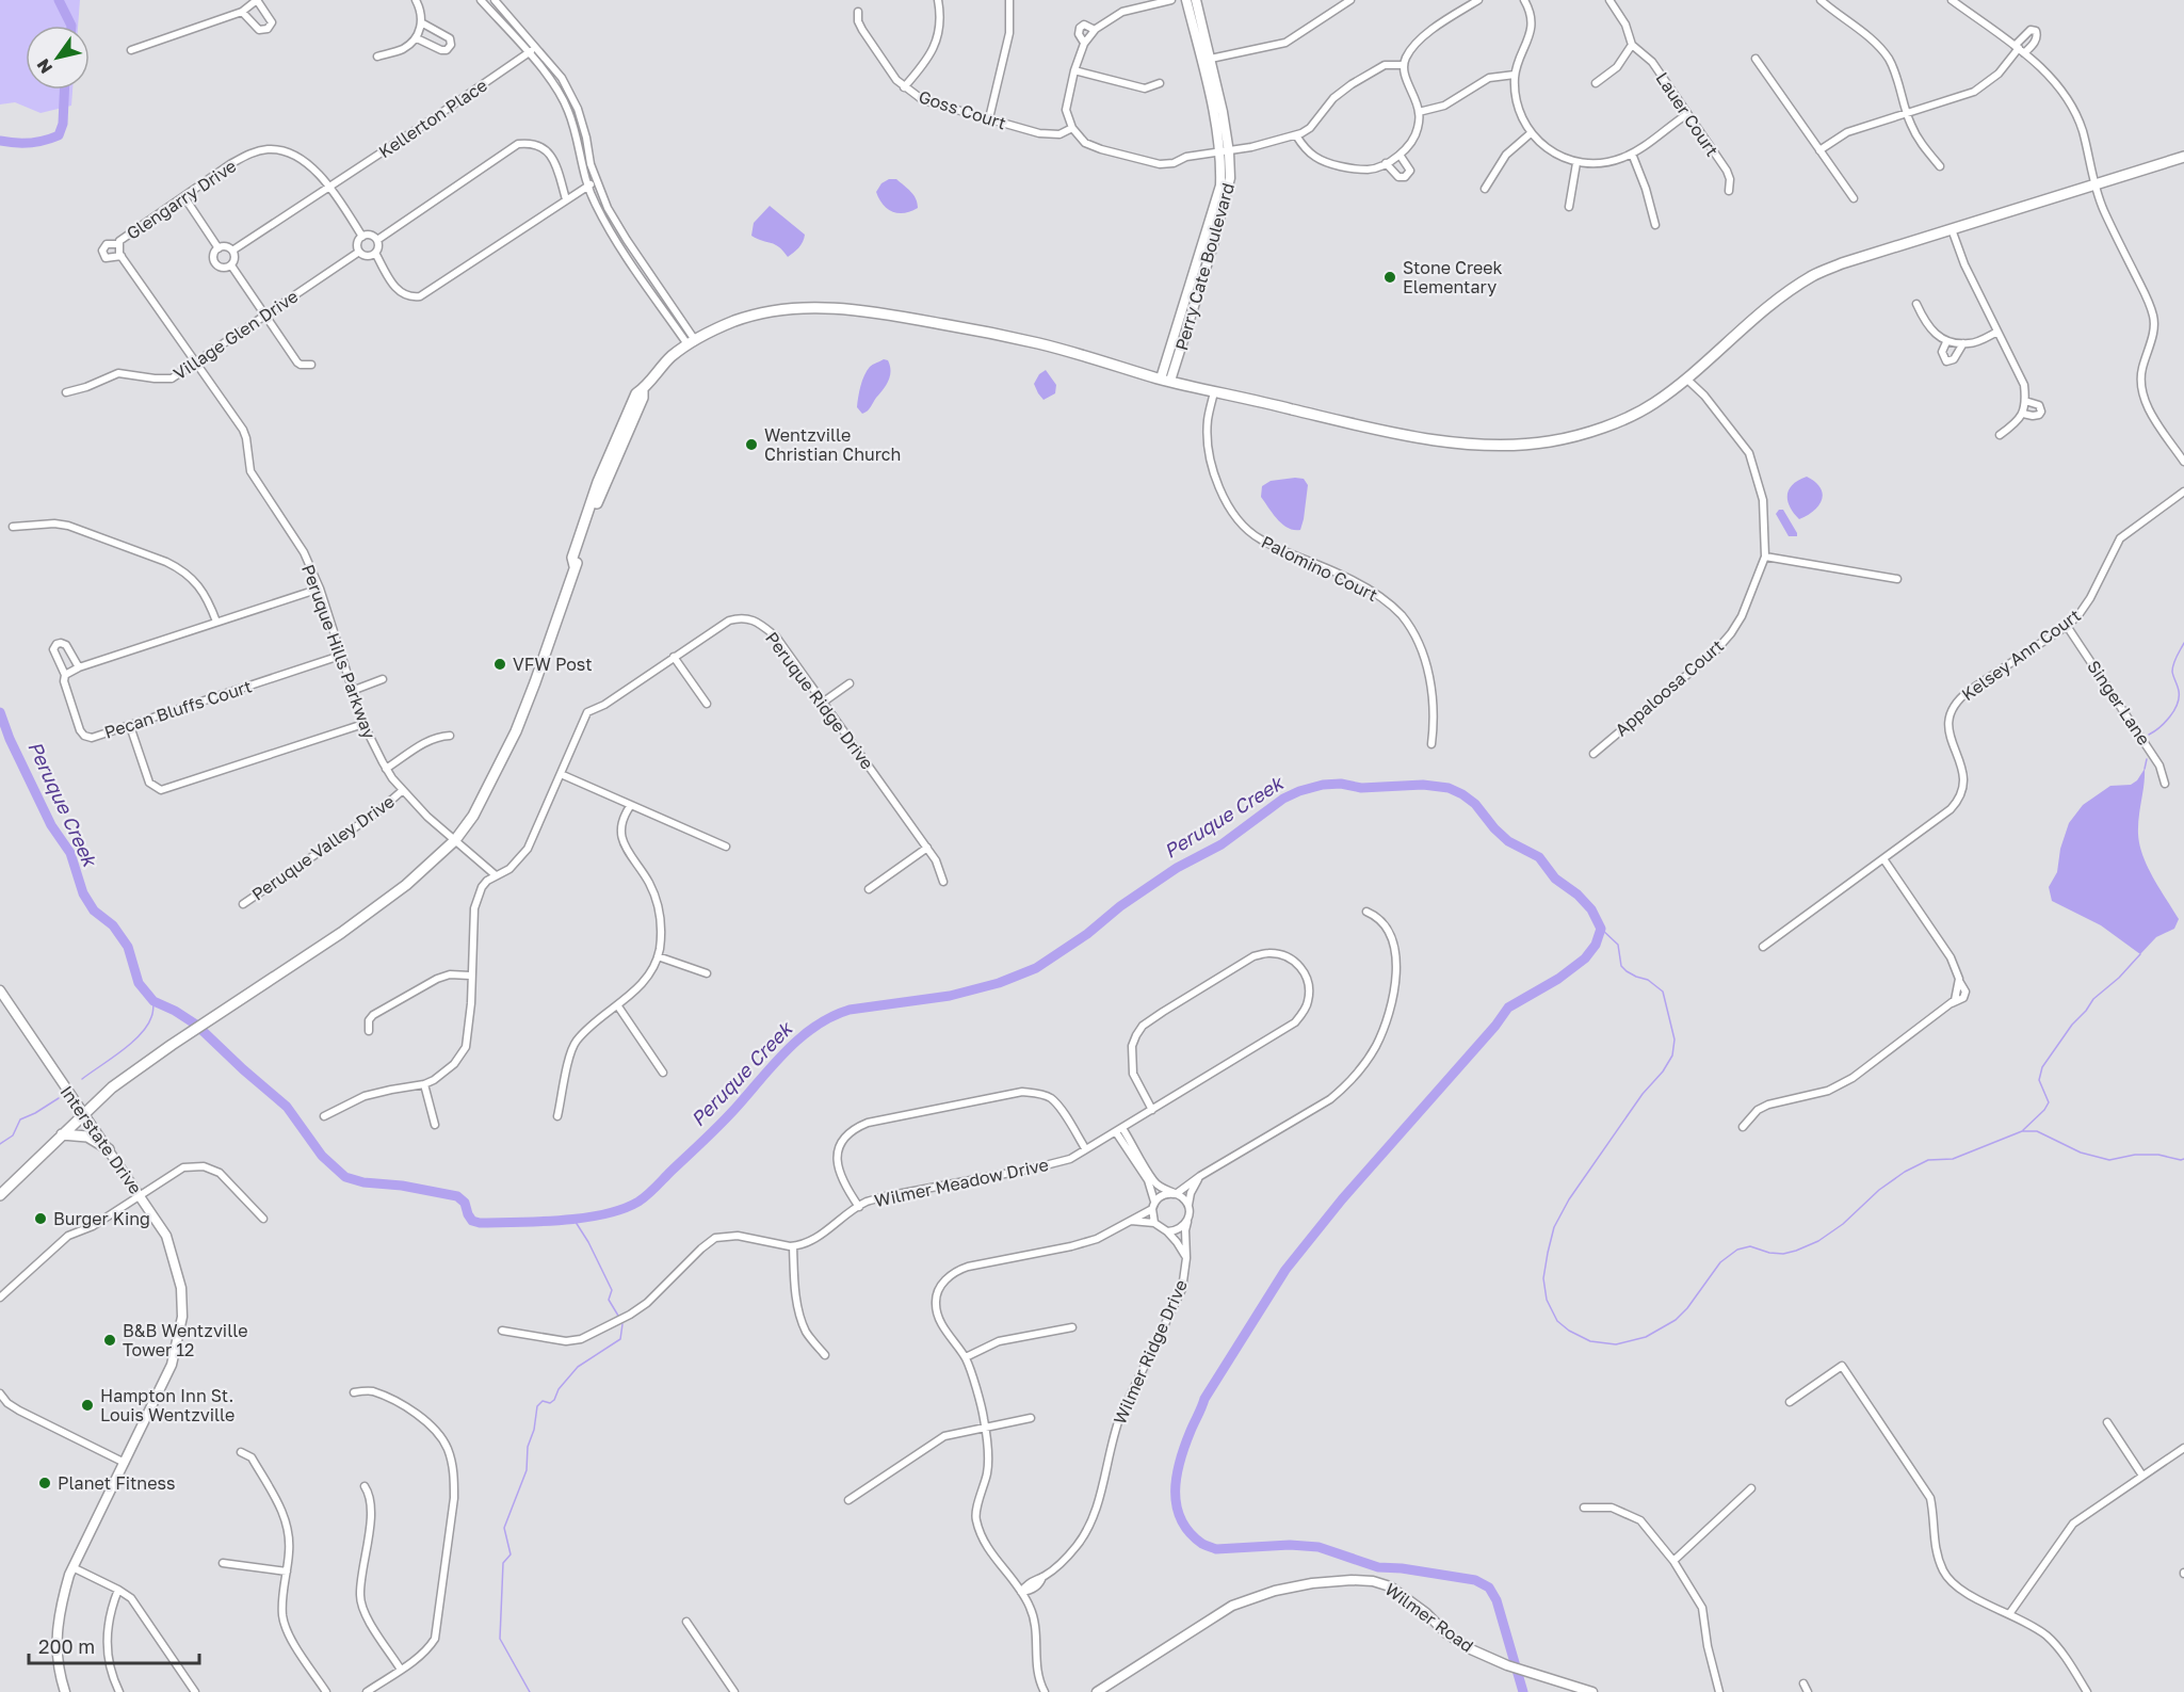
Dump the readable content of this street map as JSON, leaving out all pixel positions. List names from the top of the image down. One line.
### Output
{"streets":{"street":["Goss Court","Lauer Court","Kellerton Place","Glengarry Drive","Perry Cate Boulevard","Village Glen Drive","Palomino Court","Peruque Hills Parkway","Kelsey Ann Court","Appaloosa Court","Peruque Ridge Drive","Singer Lane","Pecan Bluffs Court","Peruque Valley Drive","Interstate Drive","Wilmer Meadow Drive","Wilmer Ridge Drive","Wilmer Road"]},"crossings":[["Kellerton Place","Glengarry Drive"],["Glengarry Drive","Village Glen Drive"],["Glengarry Drive","Peruque Hills Parkway"],["Village Glen Drive","Peruque Hills Parkway"],["Peruque Hills Parkway","Peruque Ridge Drive"],["Peruque Hills Parkway","Pecan Bluffs Court"],["Peruque Hills Parkway","Peruque Valley Drive"],["Kelsey Ann Court","Singer Lane"]],"water":["Peruque Creek"],"places":["Stone Creek Elementary","Wentzville Christian Church","VFW Post","Burger King","B&B Wentzville Tower 12","Hampton Inn St. Louis Wentzville","Planet Fitness"],"scale_bar":"200 m","north":"bottom left"}
